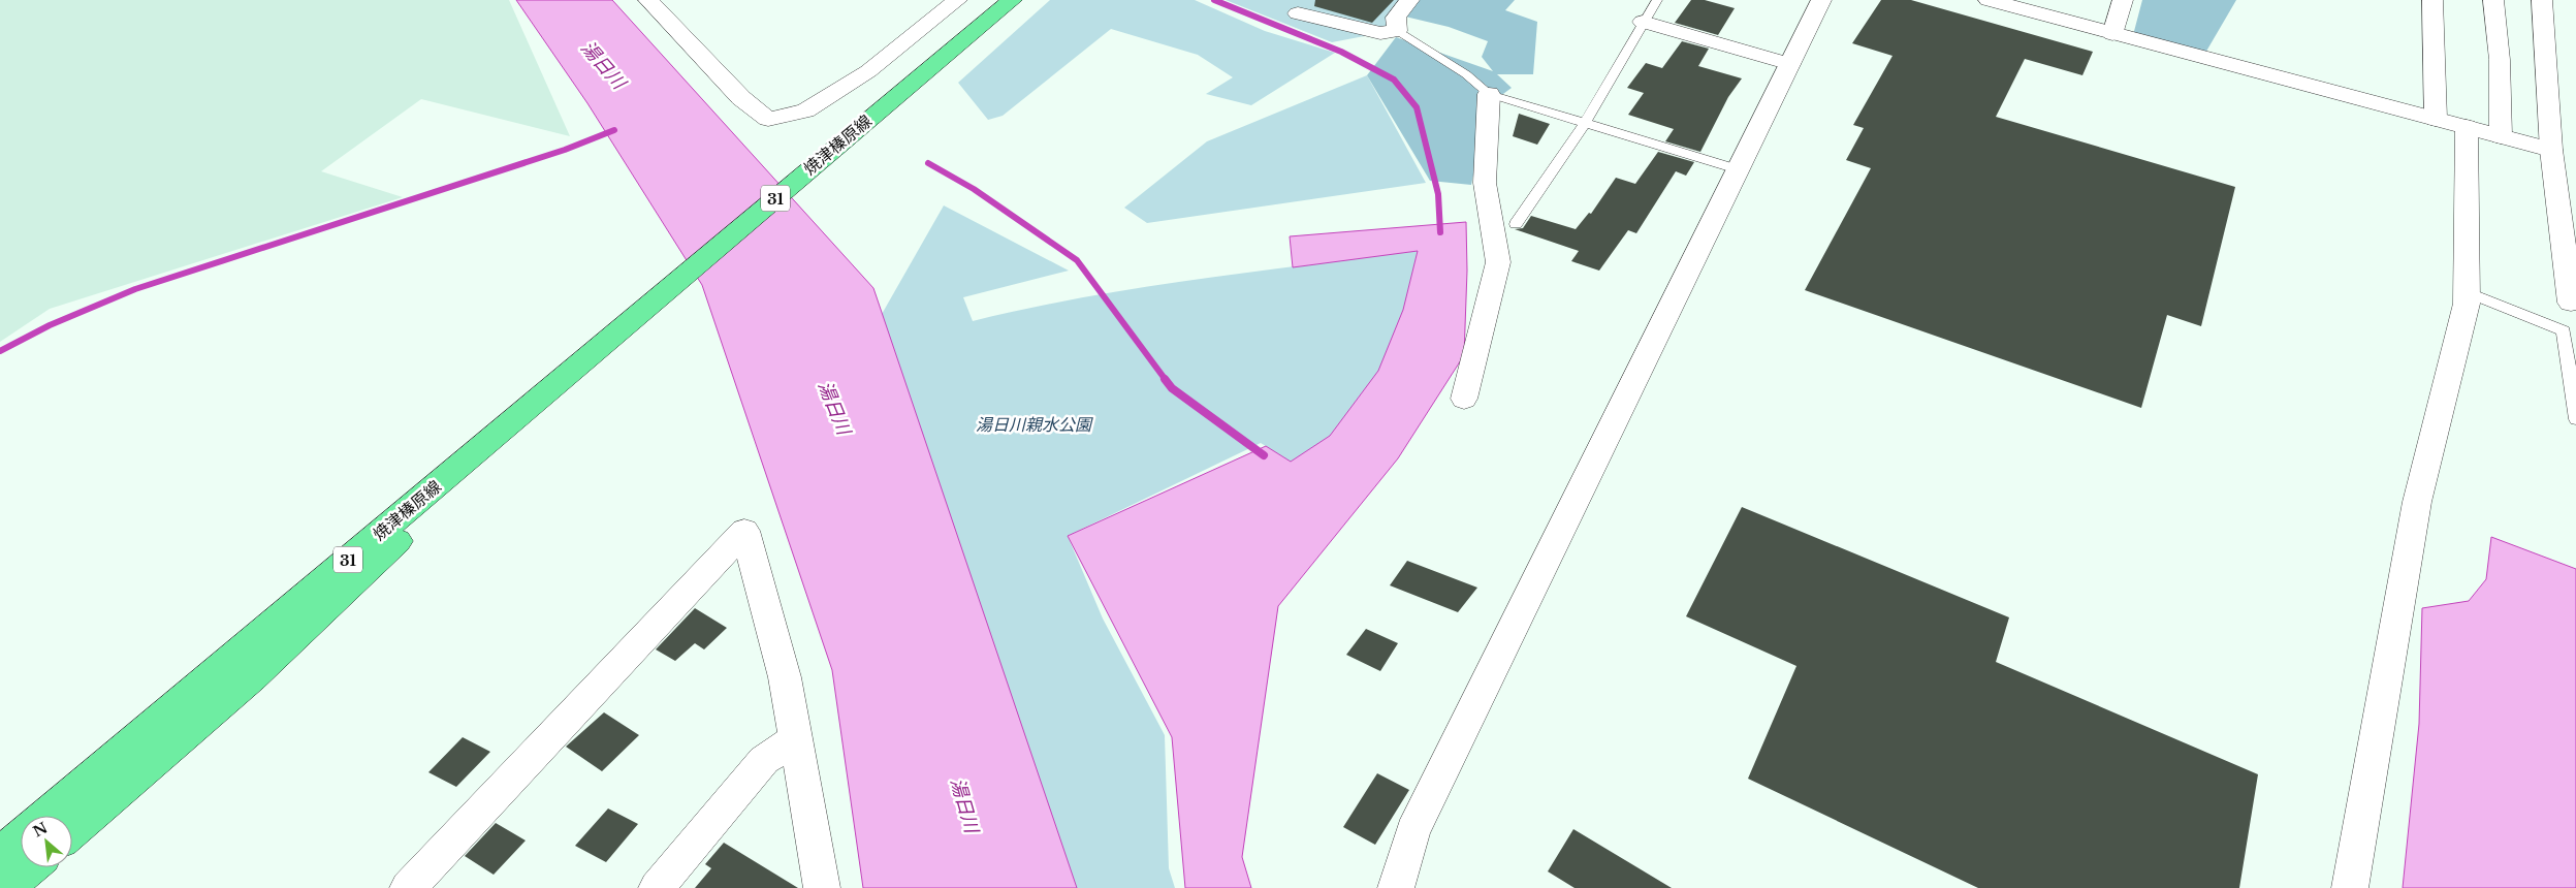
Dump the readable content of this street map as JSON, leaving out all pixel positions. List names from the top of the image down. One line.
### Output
{"streets":{"main road":["焼津榛原線","31"]},"water":["湯日川"],"parks":["湯日川親水公園"],"north":"top left"}
